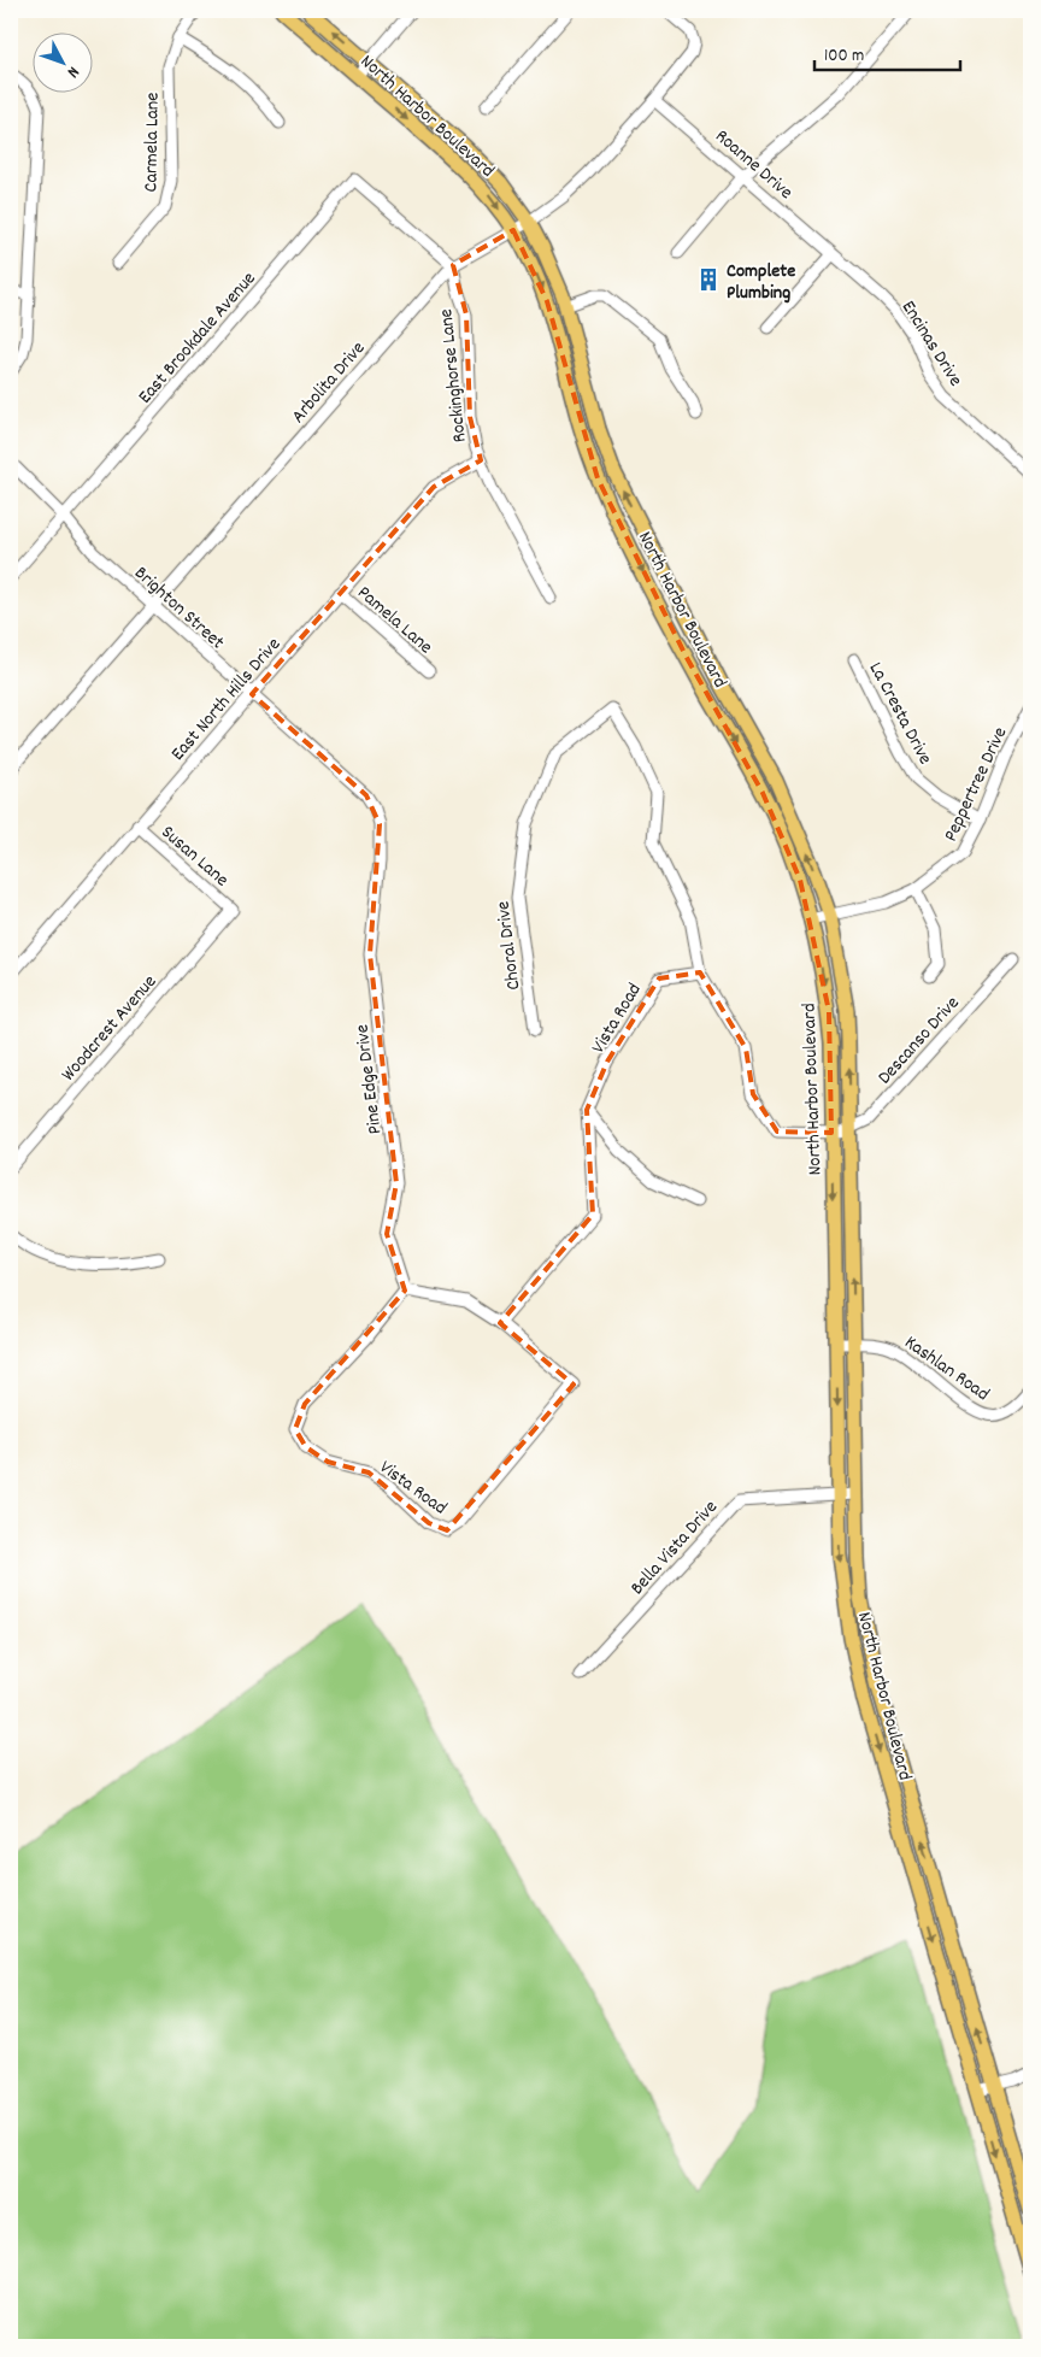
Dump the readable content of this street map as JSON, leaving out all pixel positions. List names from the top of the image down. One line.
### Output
{"streets":{"main road":["North Harbor Boulevard"],"street":["Carmela Lane","Roanne Drive","East Brookdale Avenue","Encinas Drive","Rockinghorse Lane","Arbolita Drive","Brighton Street","Pamela Lane","East North Hills Drive","La Cresta Drive","Peppertree Drive","Susan Lane","Choral Drive","Vista Road","Woodcrest Avenue","Descanso Drive","Pine Edge Drive","Kashlan Road","Bella Vista Drive"]},"crossings":[["North Harbor Boulevard","Arbolita Drive"],["North Harbor Boulevard","Peppertree Drive"],["North Harbor Boulevard","Descanso Drive"],["North Harbor Boulevard","Kashlan Road"],["North Harbor Boulevard","Bella Vista Drive"],["Roanne Drive","Encinas Drive"],["Roanne Drive","Arbolita Drive"],["East Brookdale Avenue","Rockinghorse Lane"],["East Brookdale Avenue","Arbolita Drive"],["East Brookdale Avenue","Brighton Street"],["Rockinghorse Lane","Arbolita Drive"],["Rockinghorse Lane","East North Hills Drive"],["Arbolita Drive","Brighton Street"],["Brighton Street","East North Hills Drive"],["Brighton Street","Pine Edge Drive"],["Pamela Lane","East North Hills Drive"],["East North Hills Drive","Susan Lane"],["La Cresta Drive","Peppertree Drive"],["Susan Lane","Woodcrest Avenue"],["Choral Drive","Vista Road"],["Vista Road","Pine Edge Drive"]],"places":{"building":["Complete Plumbing"]},"scale_bar":"100 m","north":"bottom right"}
